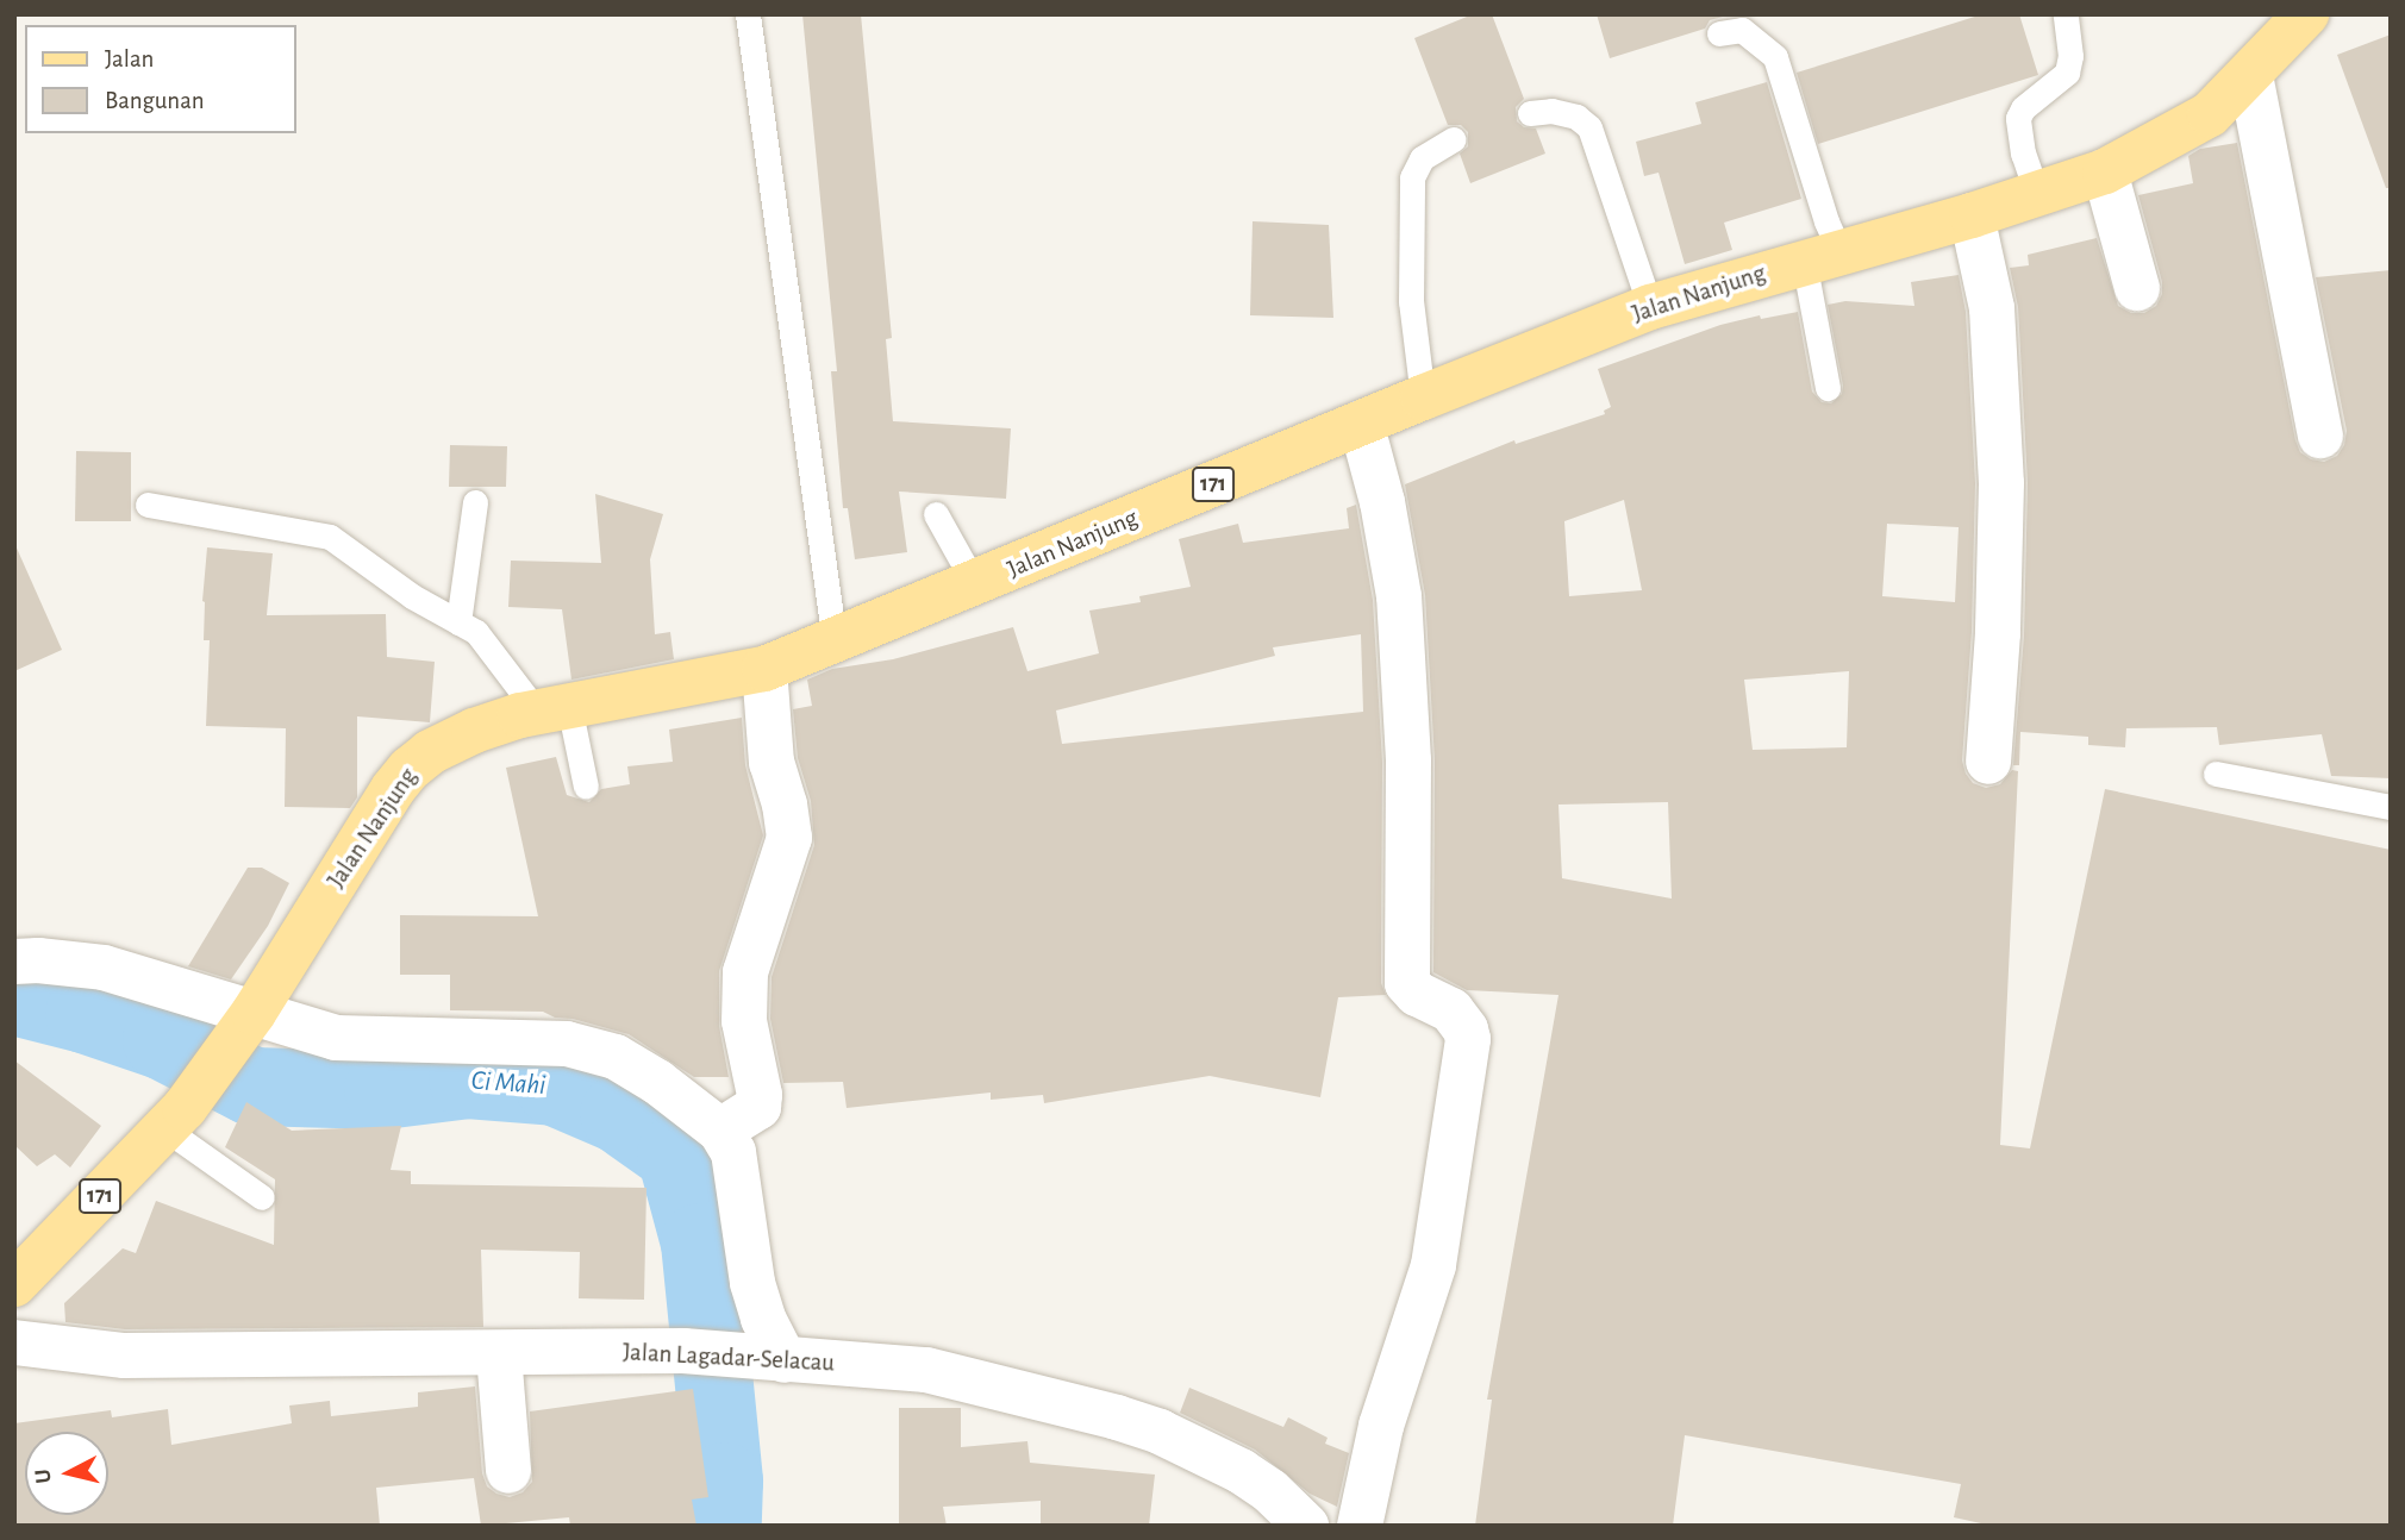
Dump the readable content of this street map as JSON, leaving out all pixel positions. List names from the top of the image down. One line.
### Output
{"streets":{"main road":["Jalan Nanjung","171"],"street":["Jalan Lagadar-Selacau"]},"water":["Ci Mahi"],"legend":["Jalan","Bangunan"],"north":"left"}
